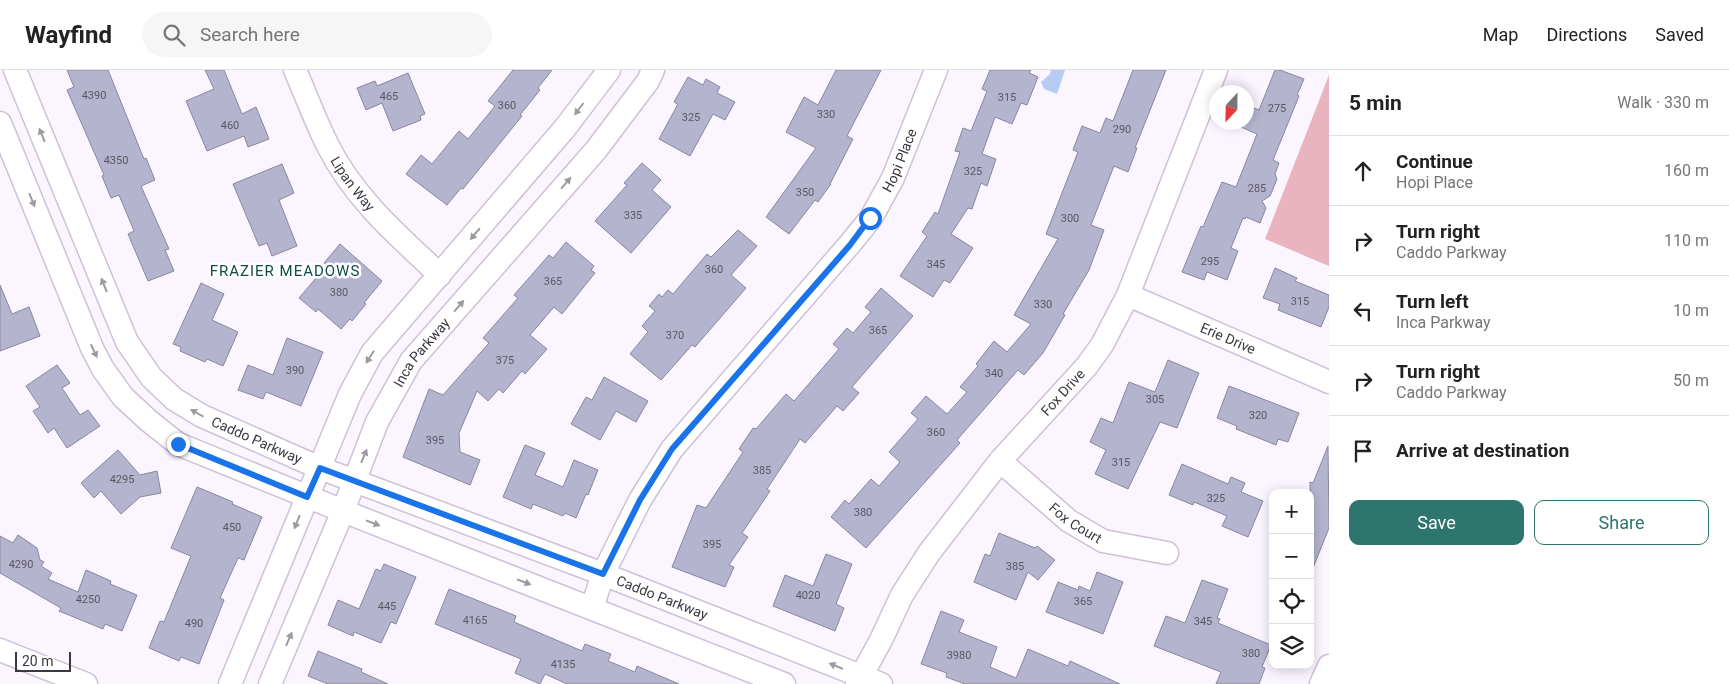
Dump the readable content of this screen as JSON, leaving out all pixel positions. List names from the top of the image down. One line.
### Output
{"streets":{"street":["Hopi Place","Lipan Way","Erie Drive","Inca Parkway","Fox Drive","Caddo Parkway","Fox Court"]},"crossings":[["Hopi Place","Caddo Parkway"],["Erie Drive","Fox Drive"],["Inca Parkway","Caddo Parkway"],["Fox Drive","Caddo Parkway"],["Fox Drive","Fox Court"]],"districts":["FRAZIER MEADOWS"],"house_numbers":["4390","465","315","360","275","330","325","460","290","4350","325","285","350","335","300","295","345","360","365","380","315","330","365","370","375","390","340","305","320","360","395","315","385","4295","325","380","450","395","4290","385","4020","4250","365","445","4165","345","490","380","3980","4135"],"scale_bar":"20 m","north":"bottom","page":{"header":"Wayfind","search":"Search here","nav":["Map","Directions","Saved"],"heading":["5 min","Walk · 330 m"],"list":[["Continue","Hopi Place","160 m"],["Turn right","Caddo Parkway","110 m"],["Turn left","Inca Parkway","10 m"],["Turn right","Caddo Parkway","50 m"],"Arrive at destination"],"buttons":["Save","Share"],"map_buttons":["+","−"],"scale":"20 m"}}
